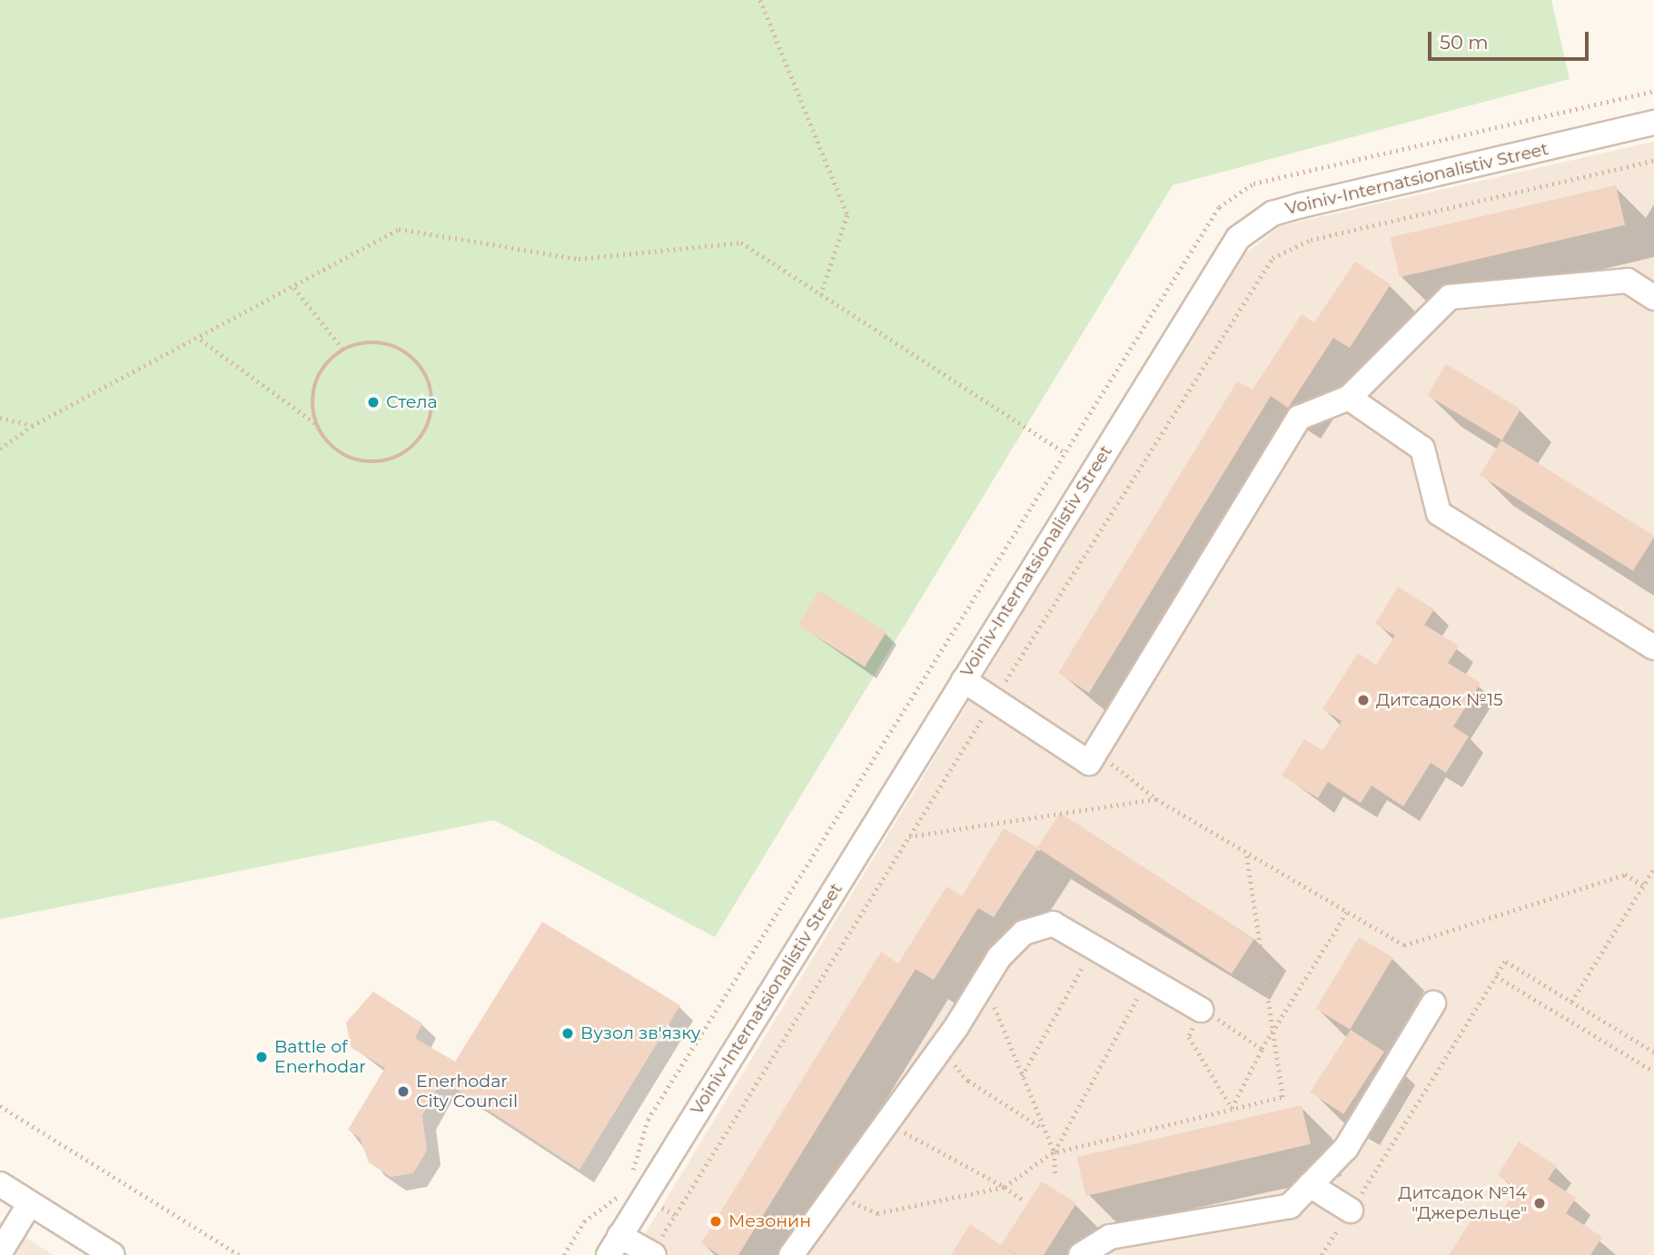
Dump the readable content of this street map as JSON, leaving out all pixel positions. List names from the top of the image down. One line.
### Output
{"streets":{"street":["Voiniv-Internatsionalistiv Street"]},"places":["Стела","Дитсадок №15","Вузол зв'язку","Battle of Enerhodar","Enerhodar City Council","Дитсадок №14 \"Джерельце\"","Мезонин"],"scale_bar":"50 m"}
